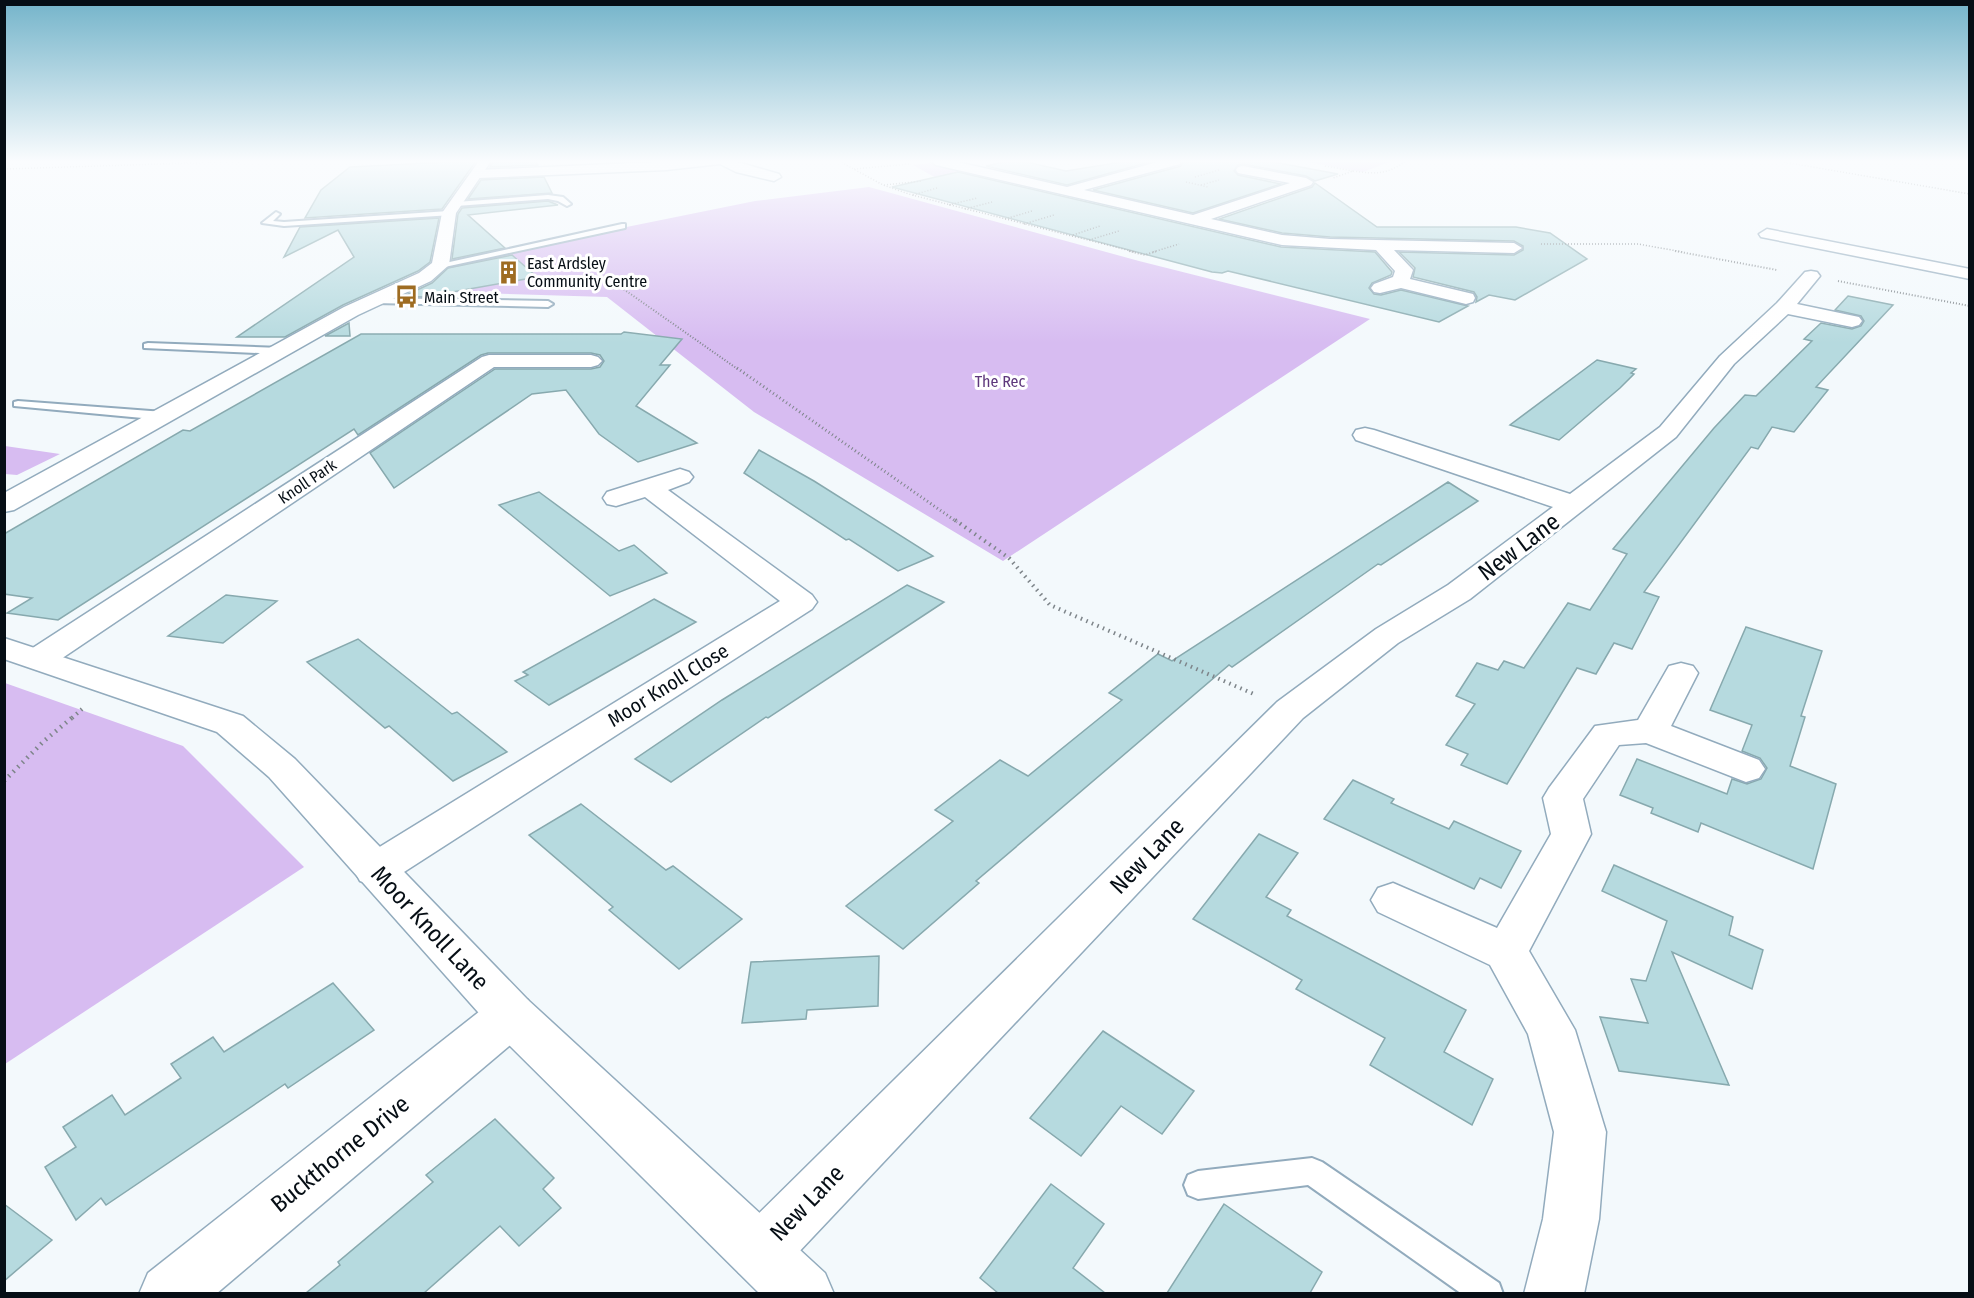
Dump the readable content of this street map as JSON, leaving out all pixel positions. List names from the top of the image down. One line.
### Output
{"streets":{"street":["Knoll Park","New Lane","Moor Knoll Close","Moor Knoll Lane","Buckthorne Drive"]},"crossings":[["Knoll Park","Moor Knoll Lane"],["New Lane","Moor Knoll Lane"],["Moor Knoll Close","Moor Knoll Lane"],["Moor Knoll Lane","Buckthorne Drive"]],"parks":["The Rec"],"places":{"building":["East Ardsley Community Centre"],"bus stop":["Main Street"]}}
